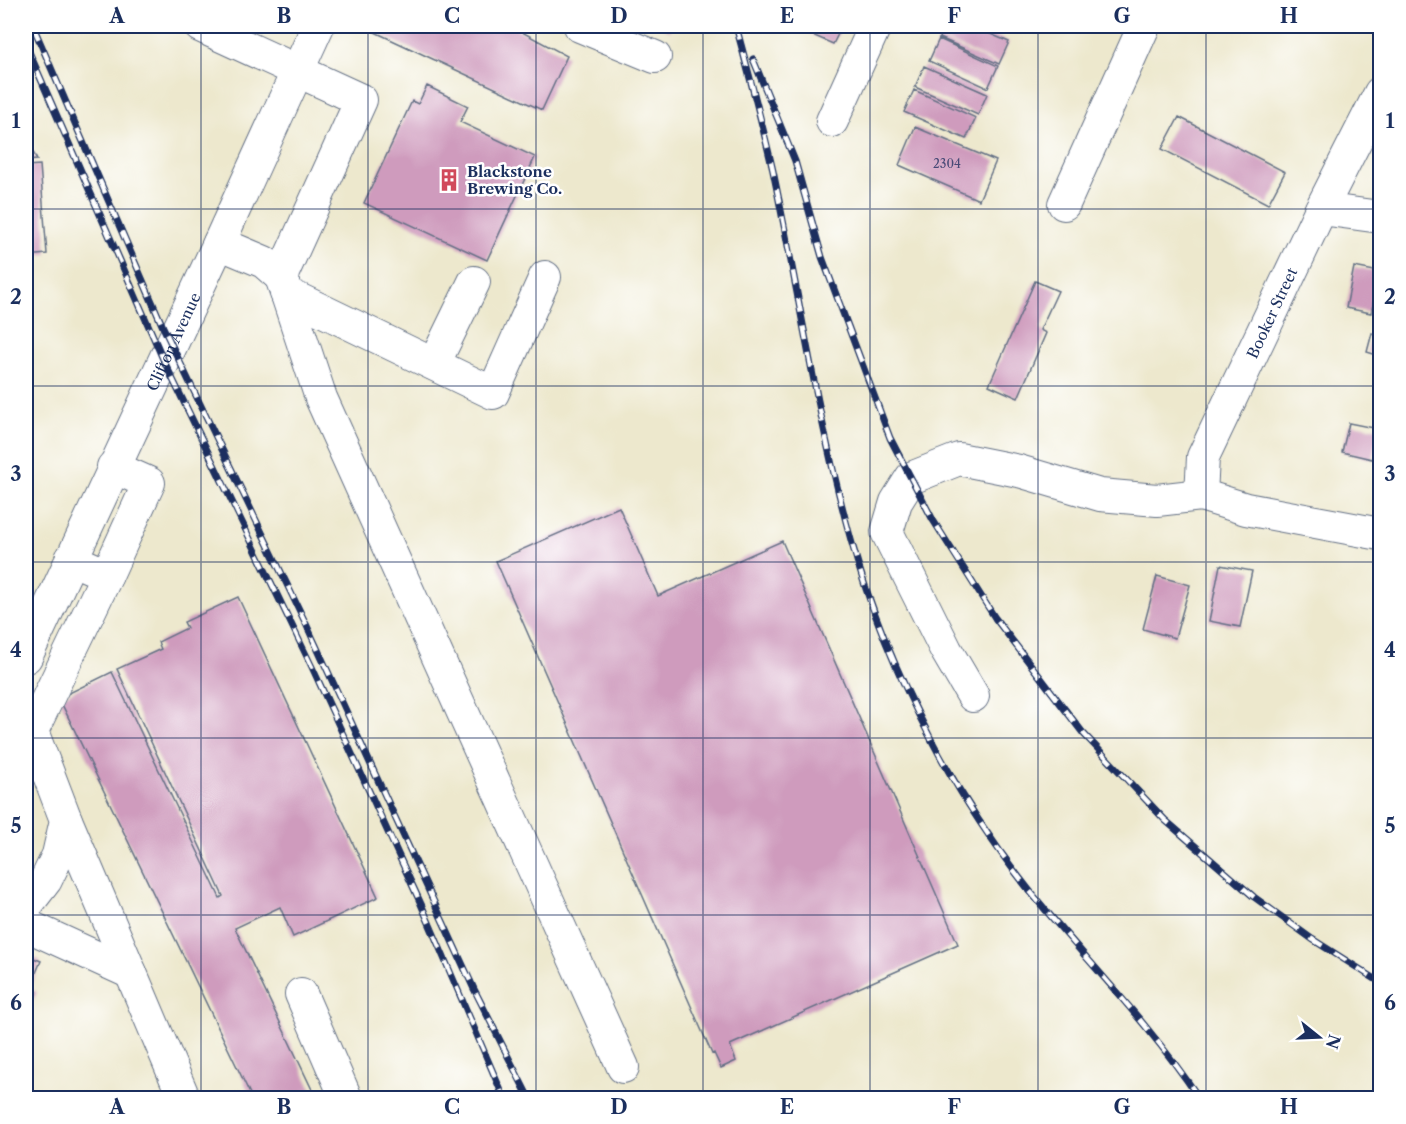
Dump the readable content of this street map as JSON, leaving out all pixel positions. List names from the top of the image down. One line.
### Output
{"streets":{"street":["Booker Street","Clifton Avenue"]},"places":{"building":["Blackstone Brewing Co."]},"house_numbers":["2304"],"north":"right","grid":{"columns":["A","B","C","D","E","F","G","H"],"rows":["1","2","3","4","5","6"]}}
